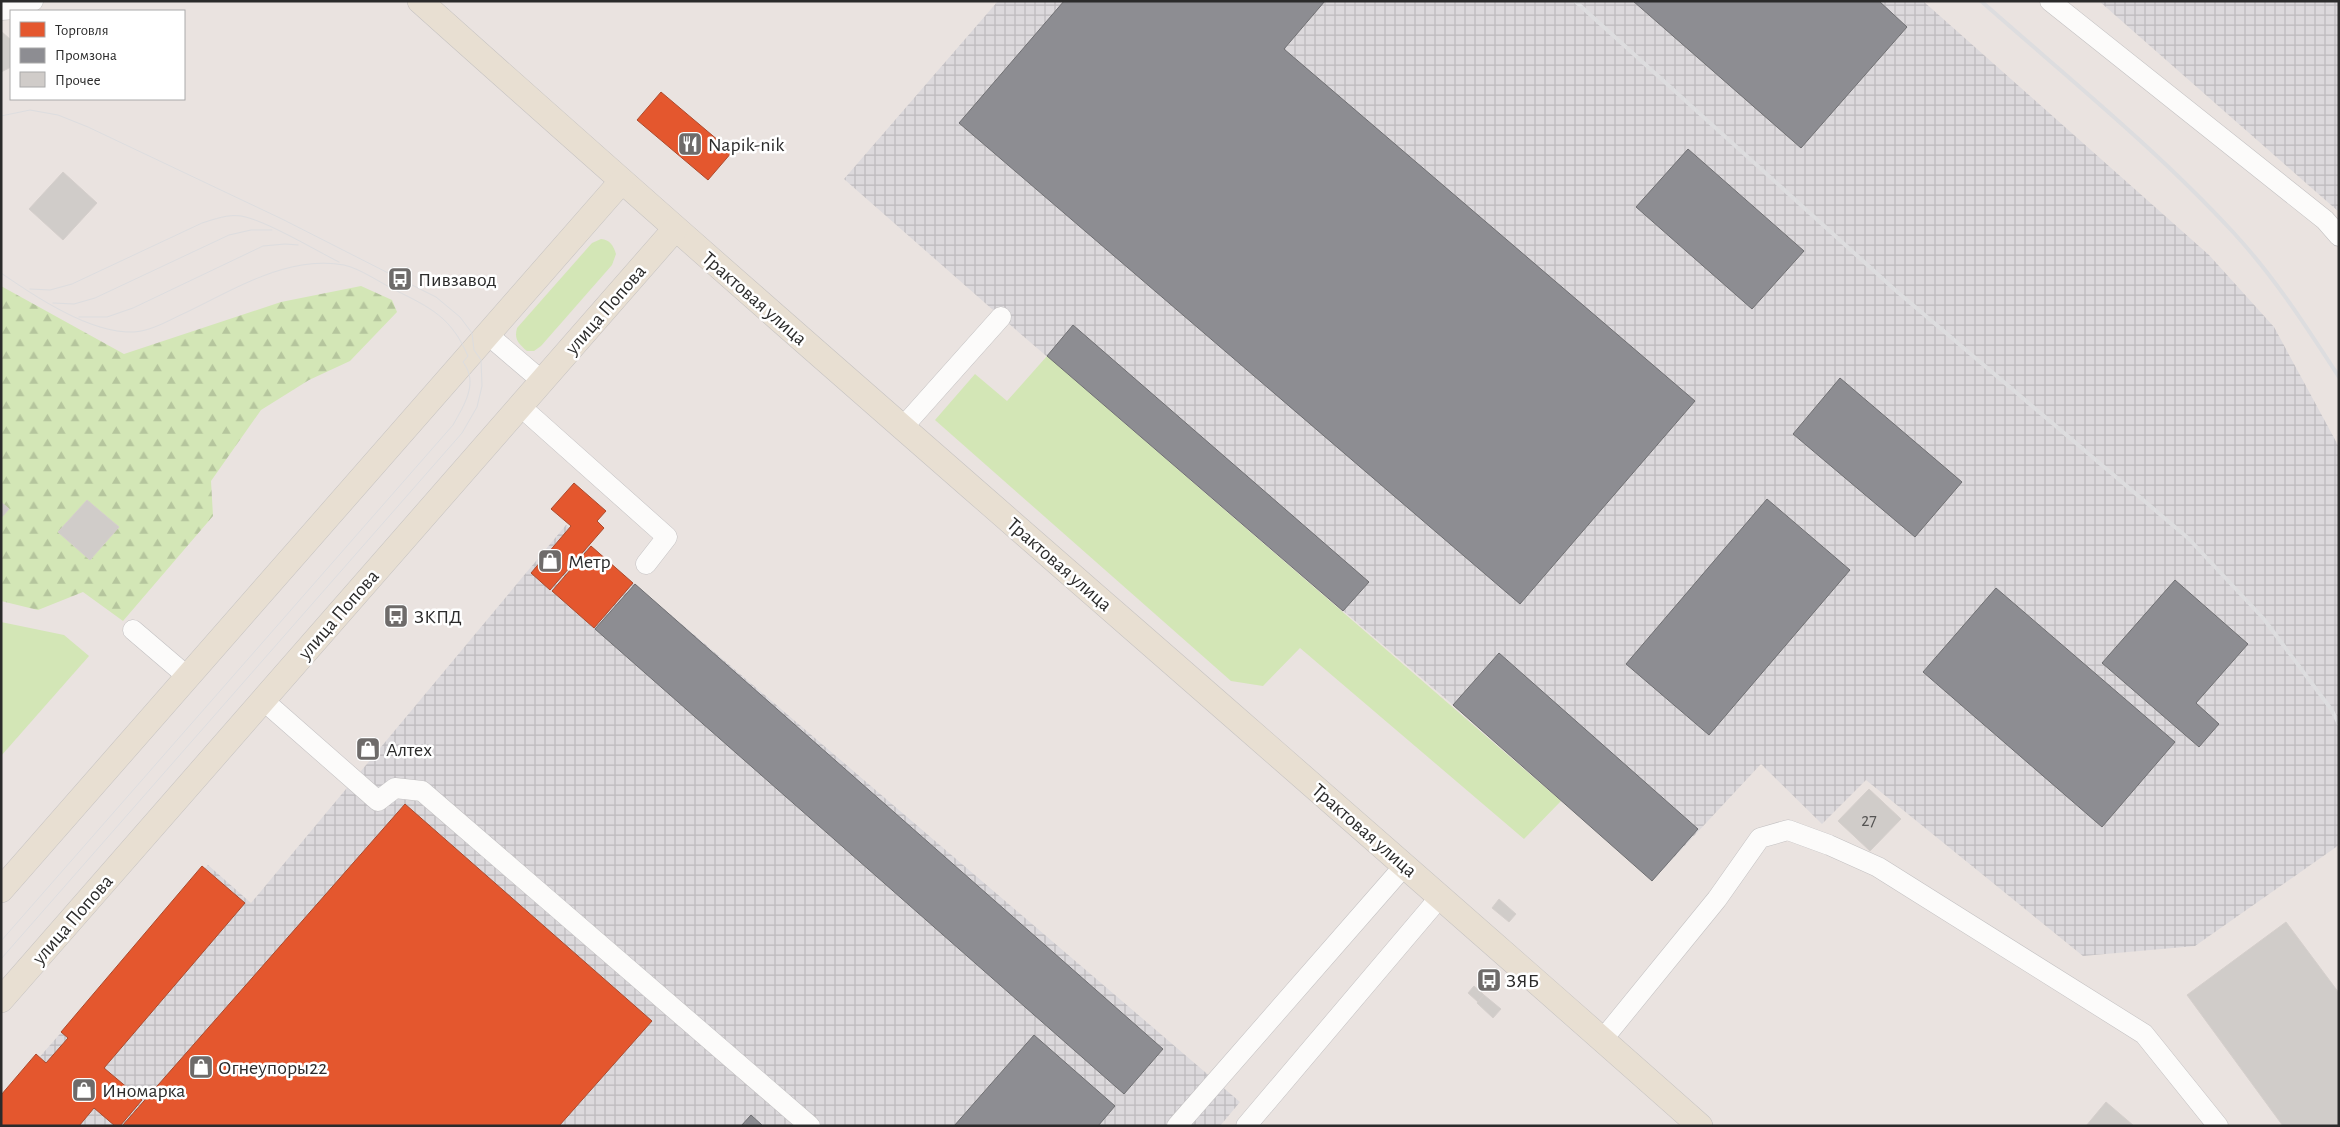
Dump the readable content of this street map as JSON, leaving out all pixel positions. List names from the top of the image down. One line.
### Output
{"streets":{"main road":["Трактовая улица","улица Попова"]},"crossings":[["Трактовая улица","улица Попова"]],"places":{"restaurant":["Napik-nik"],"bus stop":["Пивзавод","ЗКПД","ЗЯБ"],"shop":["Метр","Алтех","Огнеупоры22","Иномарка"]},"house_numbers":["27"],"legend":["Торговля","Промзона","Прочее"]}
